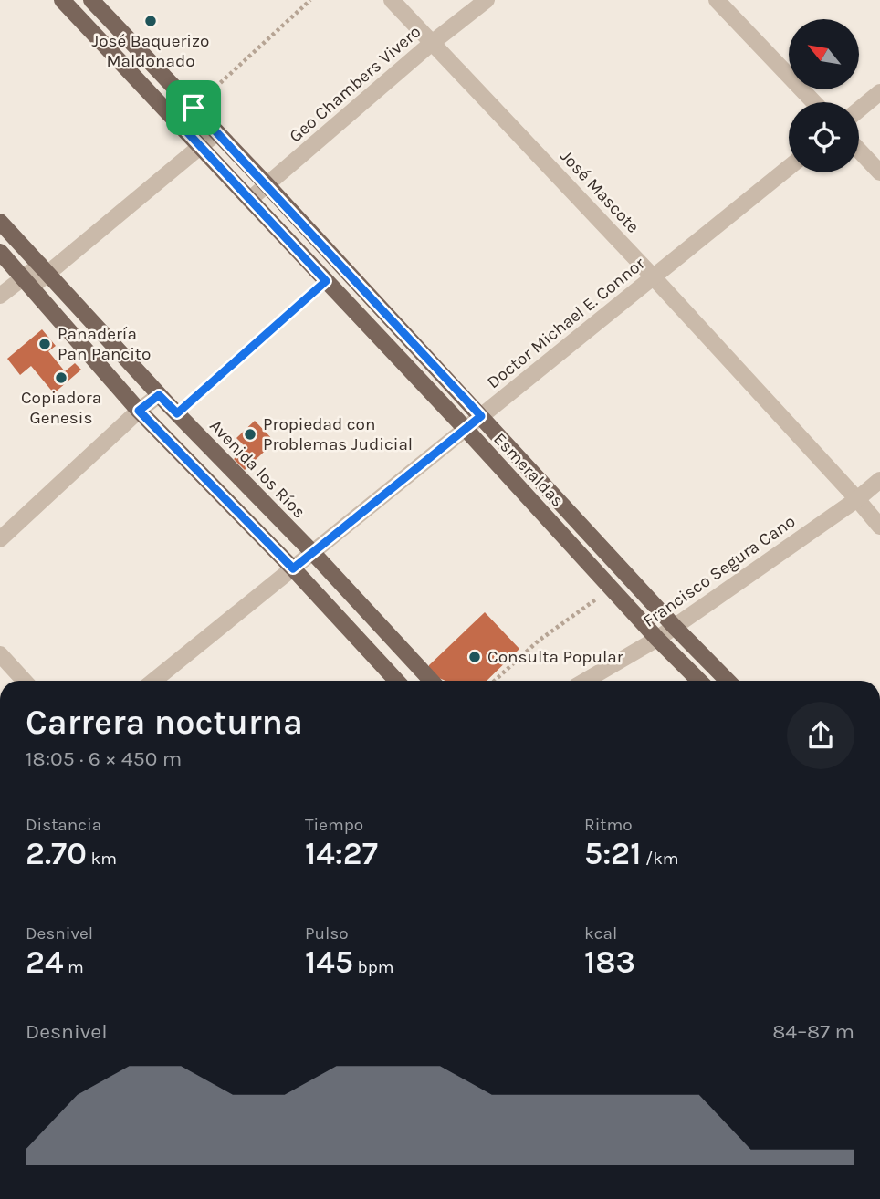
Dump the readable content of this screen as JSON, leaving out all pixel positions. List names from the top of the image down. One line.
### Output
{"streets":{"main road":["Avenida los Ríos","Esmeraldas"],"street":["Geo Chambers Vivero","José Mascote","Doctor Michael E. Connor","Francisco Segura Cano"]},"crossings":[["Geo Chambers Vivero","José Mascote"],["Geo Chambers Vivero","Esmeraldas"],["José Mascote","Doctor Michael E. Connor"],["José Mascote","Francisco Segura Cano"],["Doctor Michael E. Connor","Avenida los Ríos"],["Doctor Michael E. Connor","Esmeraldas"],["Esmeraldas","Francisco Segura Cano"]],"places":["José Baquerizo Maldonado","Panadería Pan Pancito","Copiadora Genesis","Propiedad con Problemas Judicial","Consulta Popular"],"north":"top left","page":{"heading":["Carrera nocturna","18:05 · 6 × 450 m"],"stats":[["Distancia","2.70 km"],["Tiempo","14:27"],["Ritmo","5:21 /km"],["Desnivel","24 m"],["Pulso","145 bpm"],["kcal","183"]],"chart":["Desnivel","84–87 m"]}}
